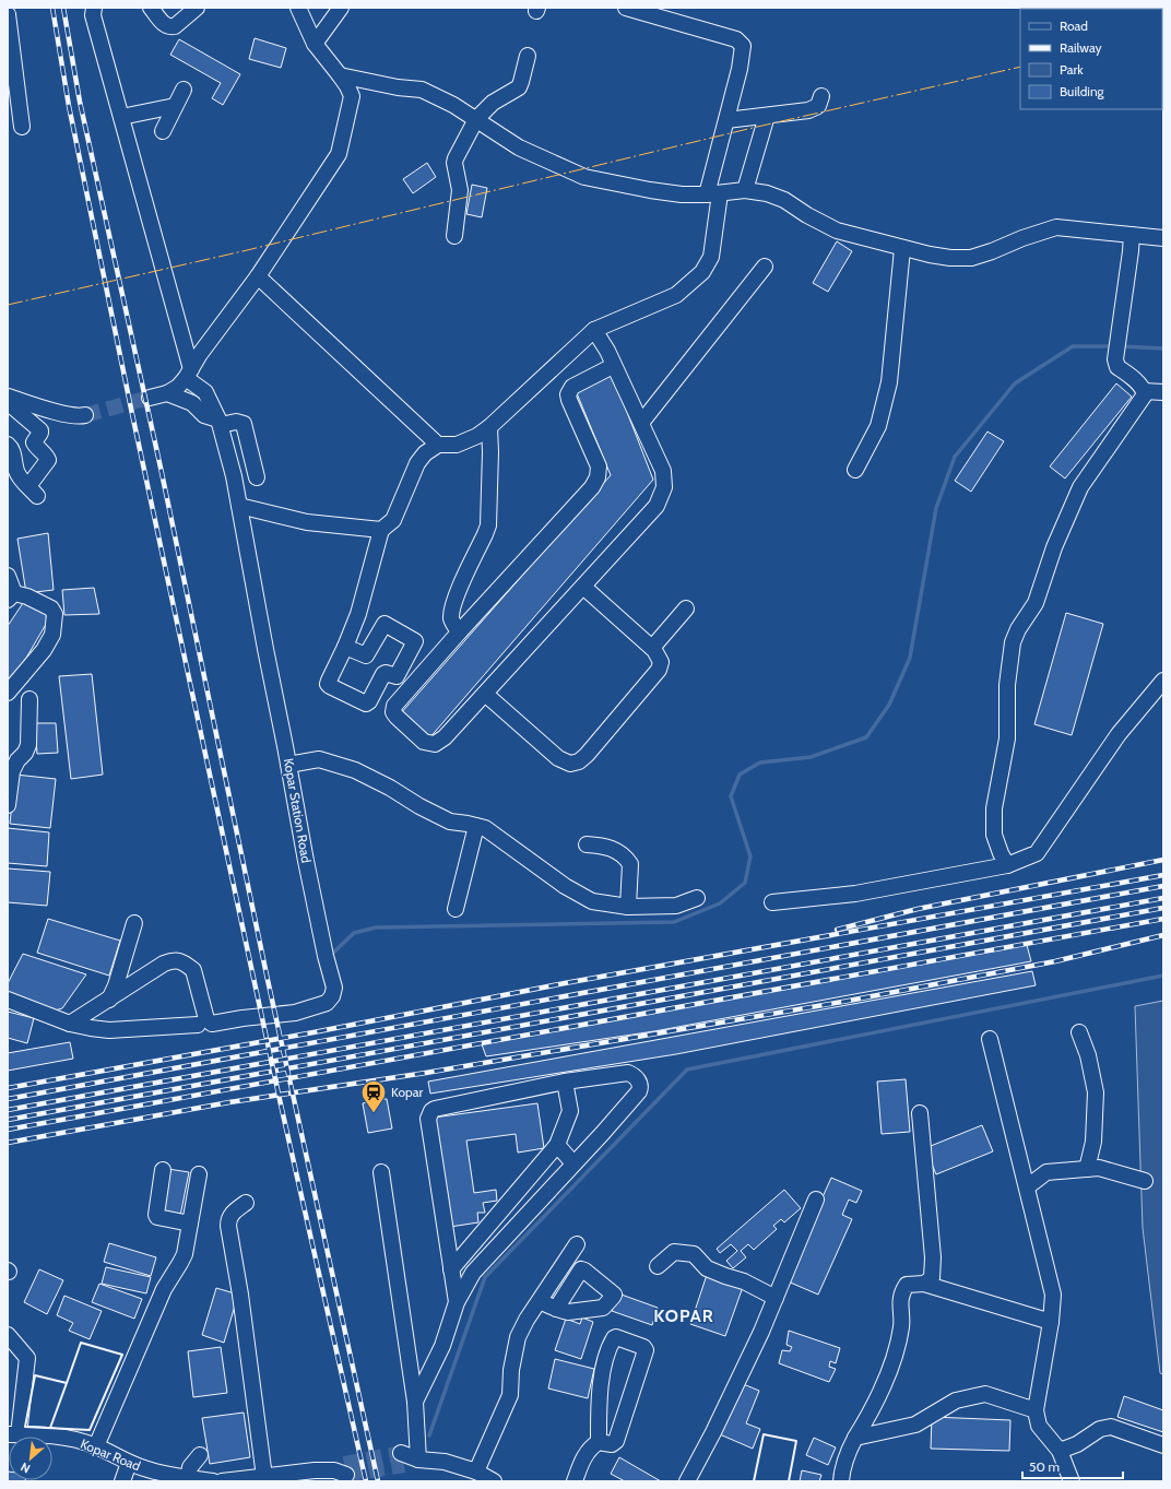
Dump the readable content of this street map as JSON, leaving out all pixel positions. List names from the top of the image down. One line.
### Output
{"streets":{"street":["Kopar Station Road","Kopar Road"]},"districts":["KOPAR"],"places":{"station":["Kopar"]},"legend":["Road","Railway","Park","Building"],"scale_bar":"50 m","north":"bottom left"}
